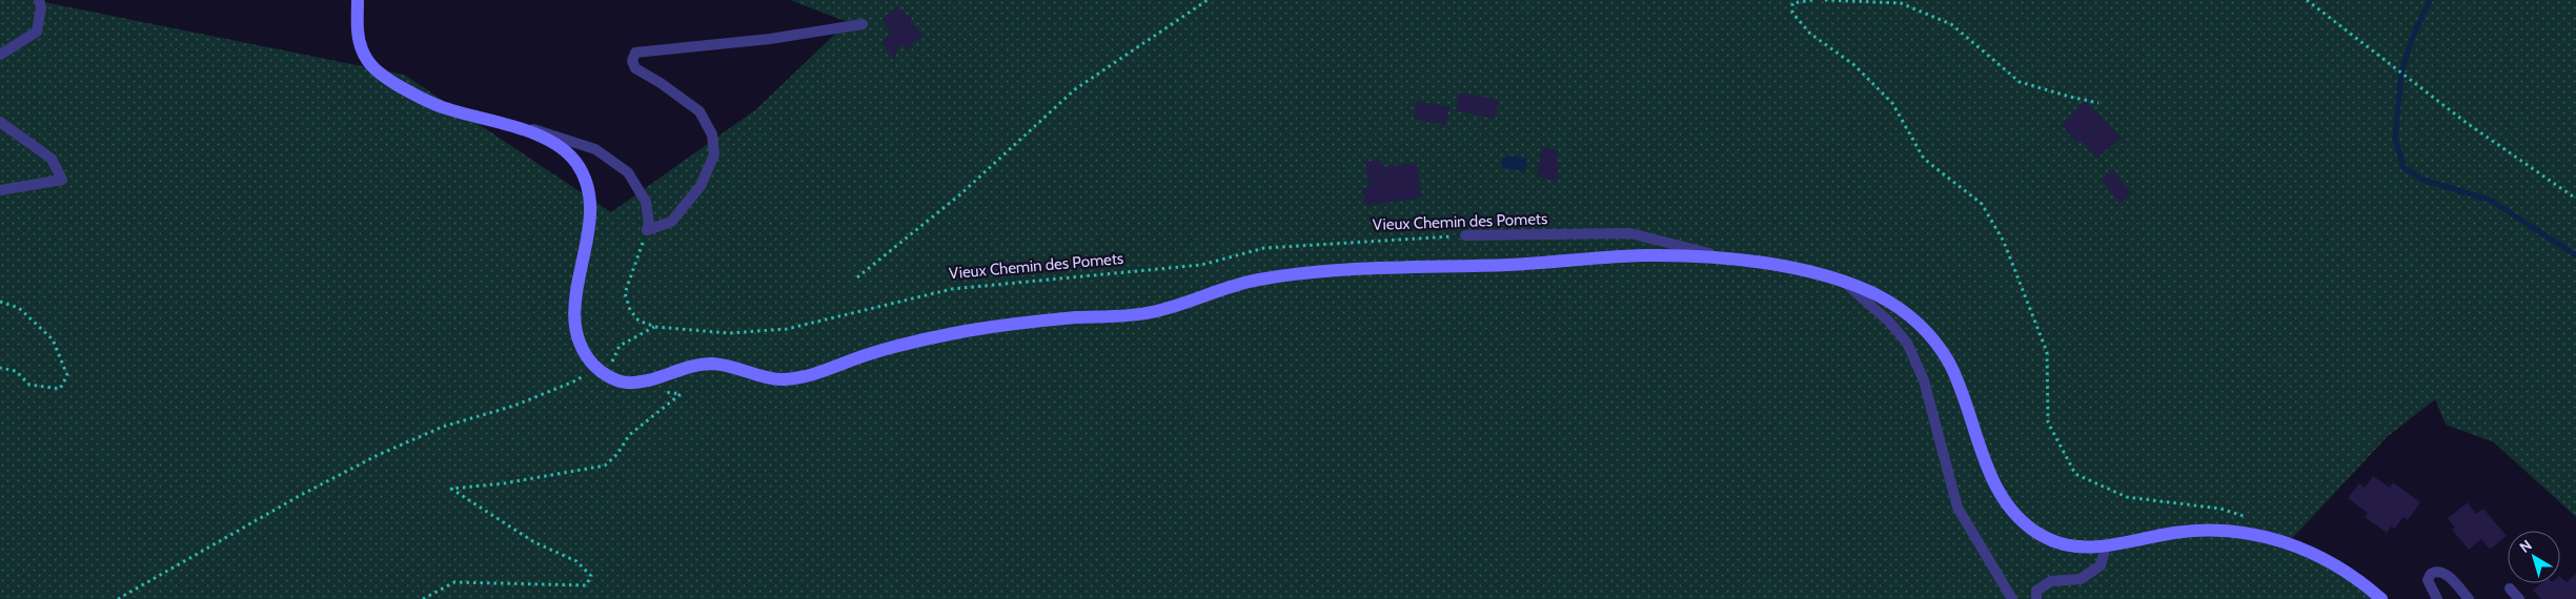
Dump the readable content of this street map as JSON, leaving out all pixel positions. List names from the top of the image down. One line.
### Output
{"streets":{"lane":["Vieux Chemin des Pomets"]},"north":"top left"}
